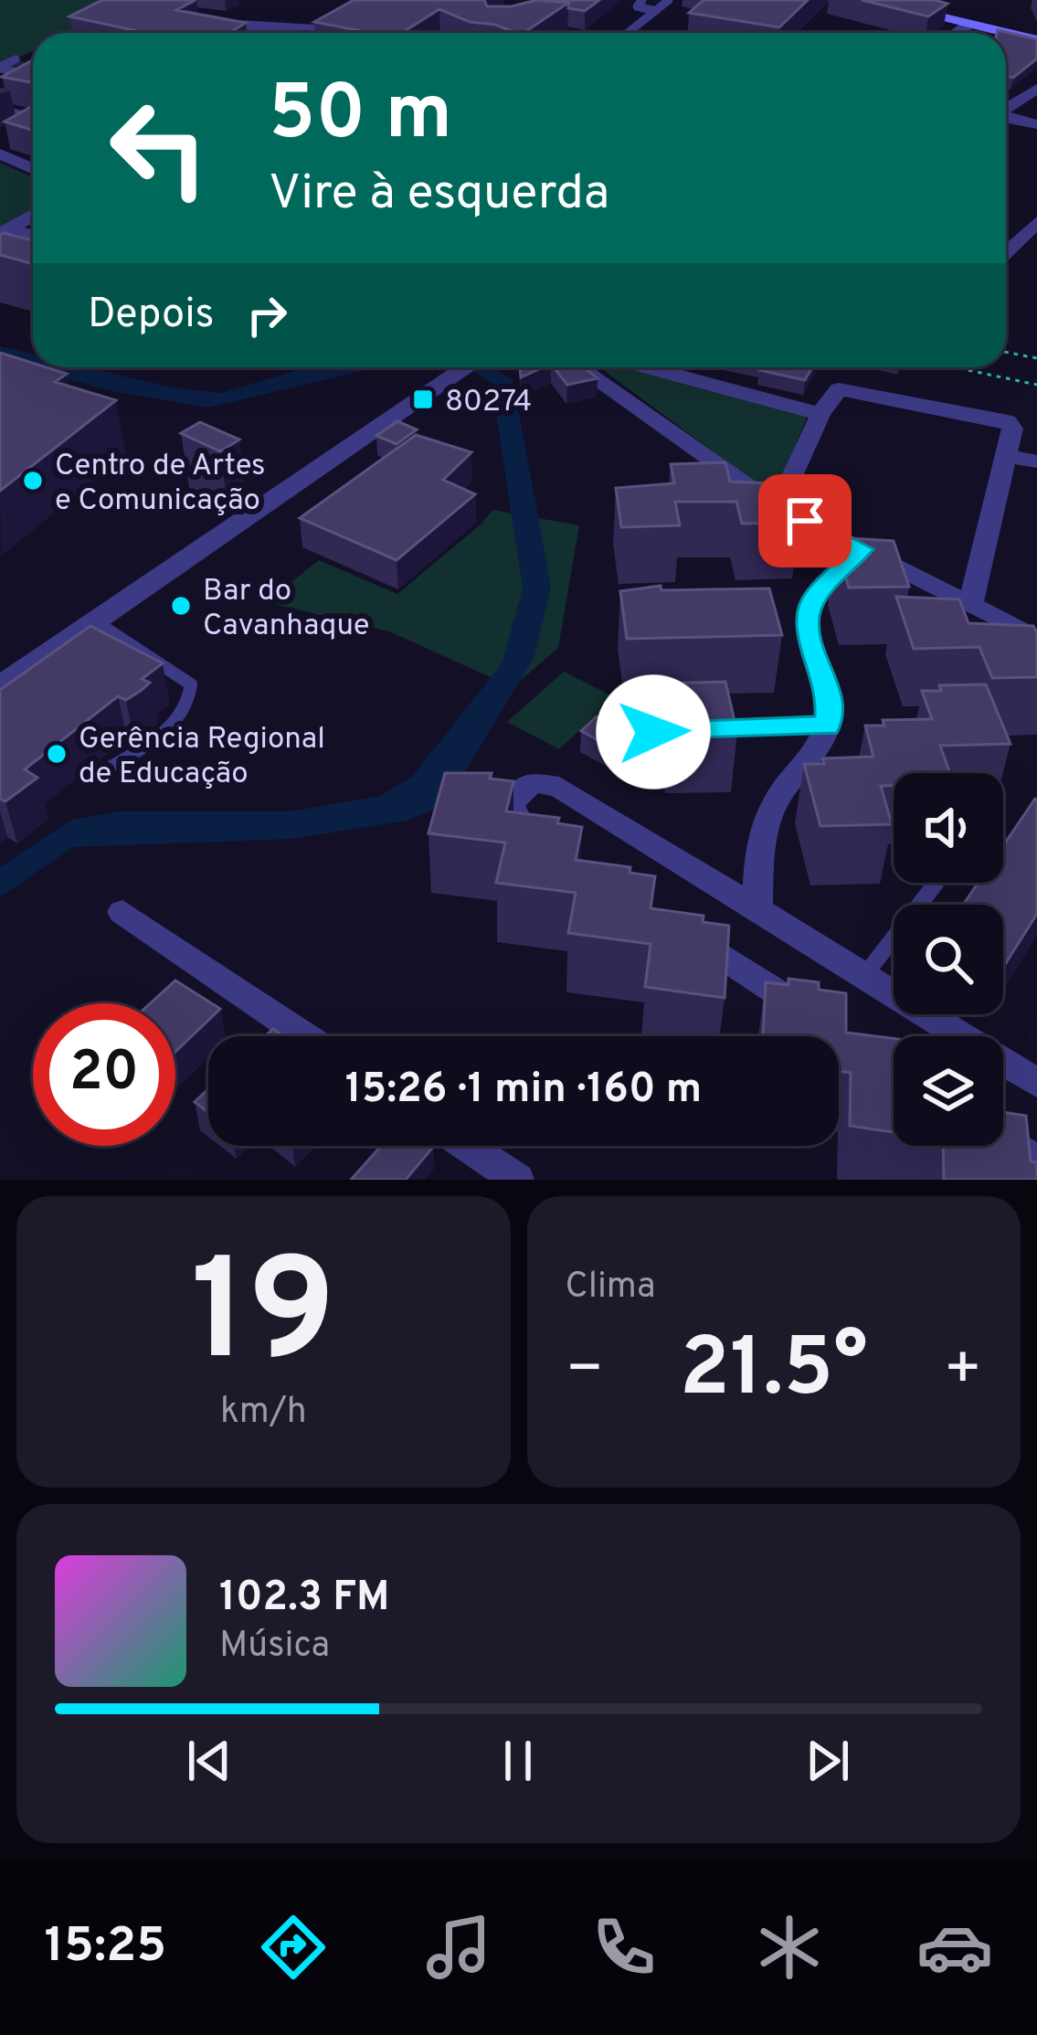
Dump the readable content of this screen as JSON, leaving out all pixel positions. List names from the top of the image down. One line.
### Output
{"places":{"transit":["80274"],"other":["Centro de Artes e Comunicação","Bar do Cavanhaque","Gerência Regional de Educação"]},"page":{"turn":["50 m","Vire à esquerda"],"then":"Depois","limit":"20","trip":"15:26 · 1 min · 160 m","tile":[["19","km/h"],"Clima"],"heat":["−","21.5°","+"],"song":["102.3 FM","Música"],"tabs":"15:25"}}
